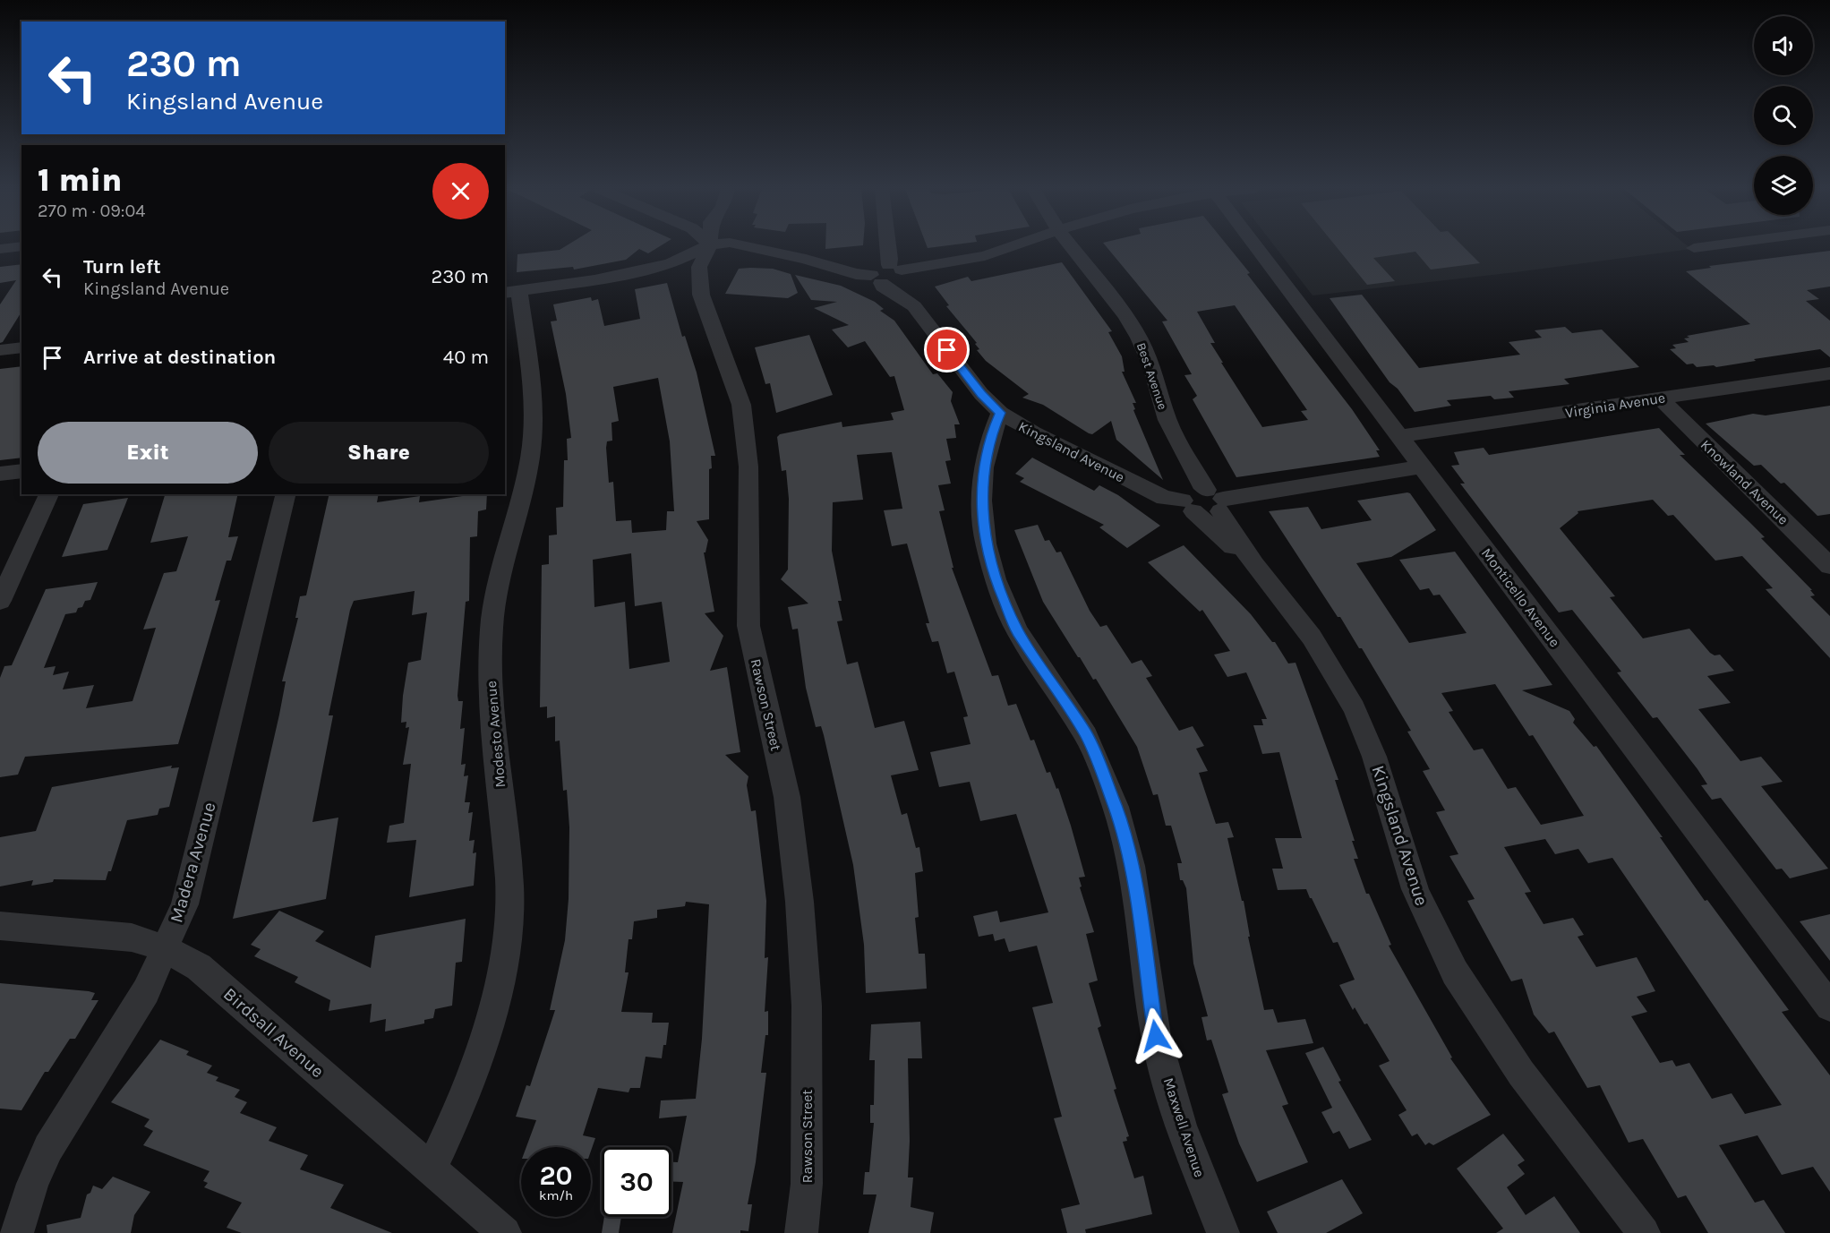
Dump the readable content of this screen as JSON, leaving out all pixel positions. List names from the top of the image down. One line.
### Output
{"streets":{"street":["Best Avenue","Virginia Avenue","Kingsland Avenue","Knowland Avenue","Monticello Avenue","Rawson Street","Modesto Avenue","Madera Avenue","Birdsall Avenue","Maxwell Avenue"]},"crossings":[["Best Avenue","Kingsland Avenue"],["Virginia Avenue","Knowland Avenue"],["Virginia Avenue","Monticello Avenue"],["Kingsland Avenue","Maxwell Avenue"],["Modesto Avenue","Birdsall Avenue"],["Madera Avenue","Birdsall Avenue"]],"page":{"turn":["230 m","Kingsland Avenue"],"heading":["1 min","270 m · 09:04"],"list":[{"name":"Turn left","note":"Kingsland Avenue","value":"230 m"},{"name":"Arrive at destination","value":"40 m"}],"buttons":["Exit","Share"],"speed":"20 km/h","limit":"30"}}
